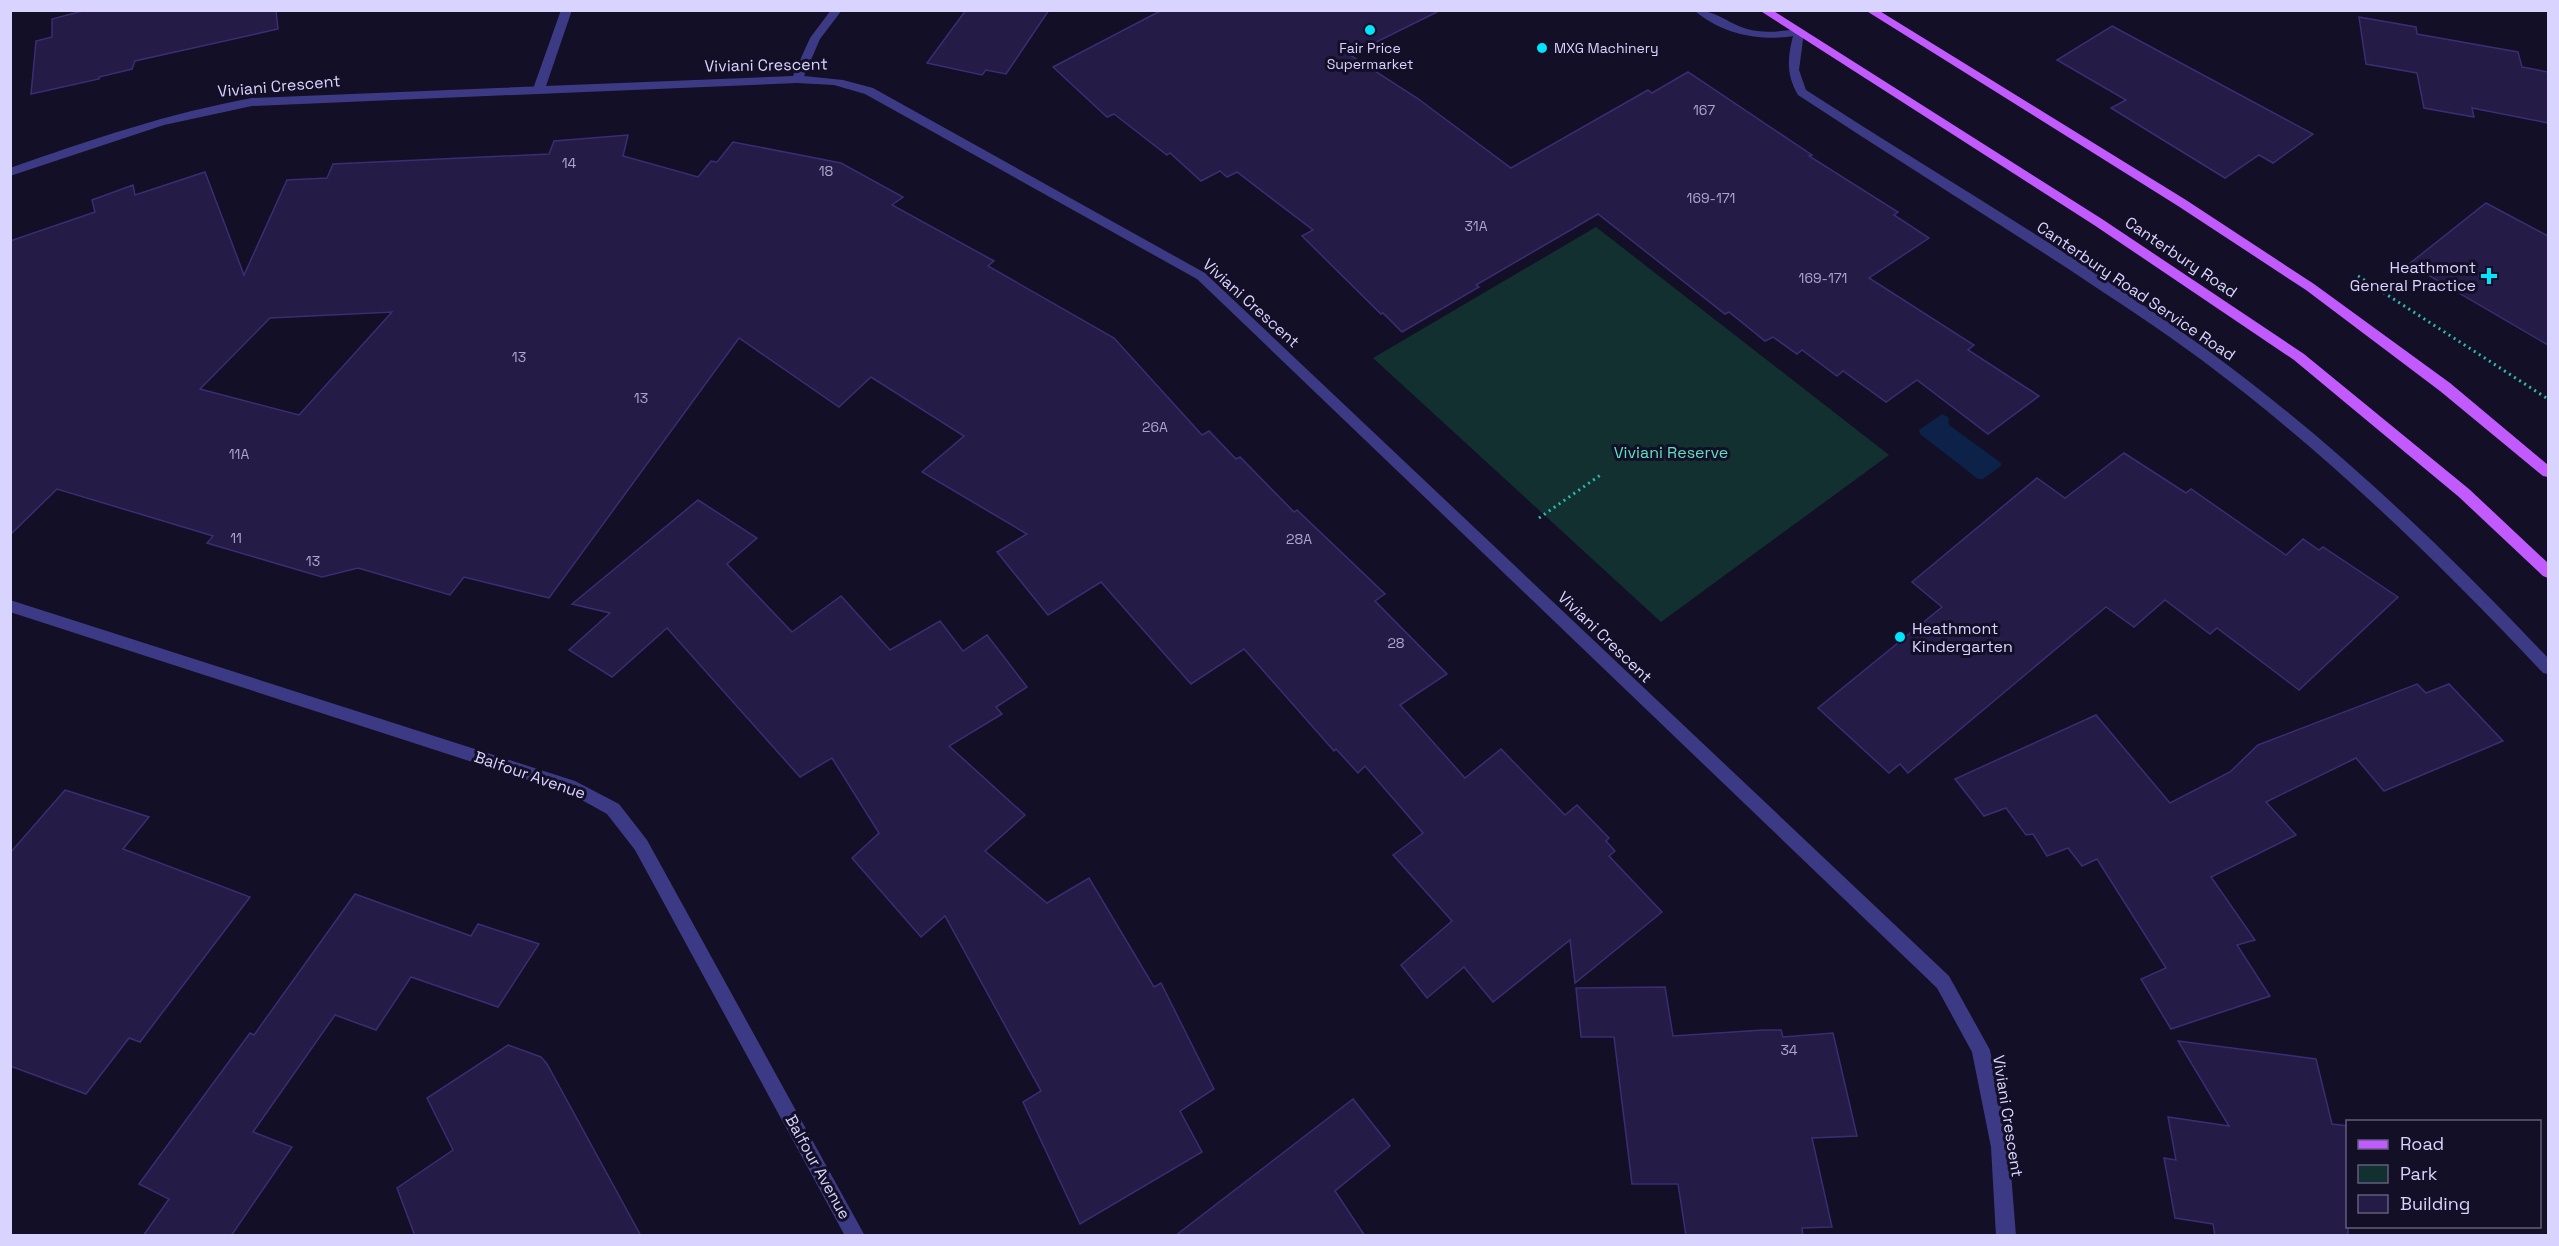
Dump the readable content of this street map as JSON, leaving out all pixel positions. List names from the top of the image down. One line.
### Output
{"streets":{"main road":["Canterbury Road"],"street":["Viviani Crescent","Canterbury Road Service Road","Balfour Avenue"]},"crossings":[["Canterbury Road","Canterbury Road Service Road"]],"parks":["Viviani Reserve"],"places":{"other":["Fair Price Supermarket","MXG Machinery","Heathmont Kindergarten"],"health":["Heathmont General Practice"]},"house_numbers":["167","14","18","169-171","31A","169-171","13","13","26A","11A","11","28A","13","28","34"],"legend":["Road","Park","Building"]}
